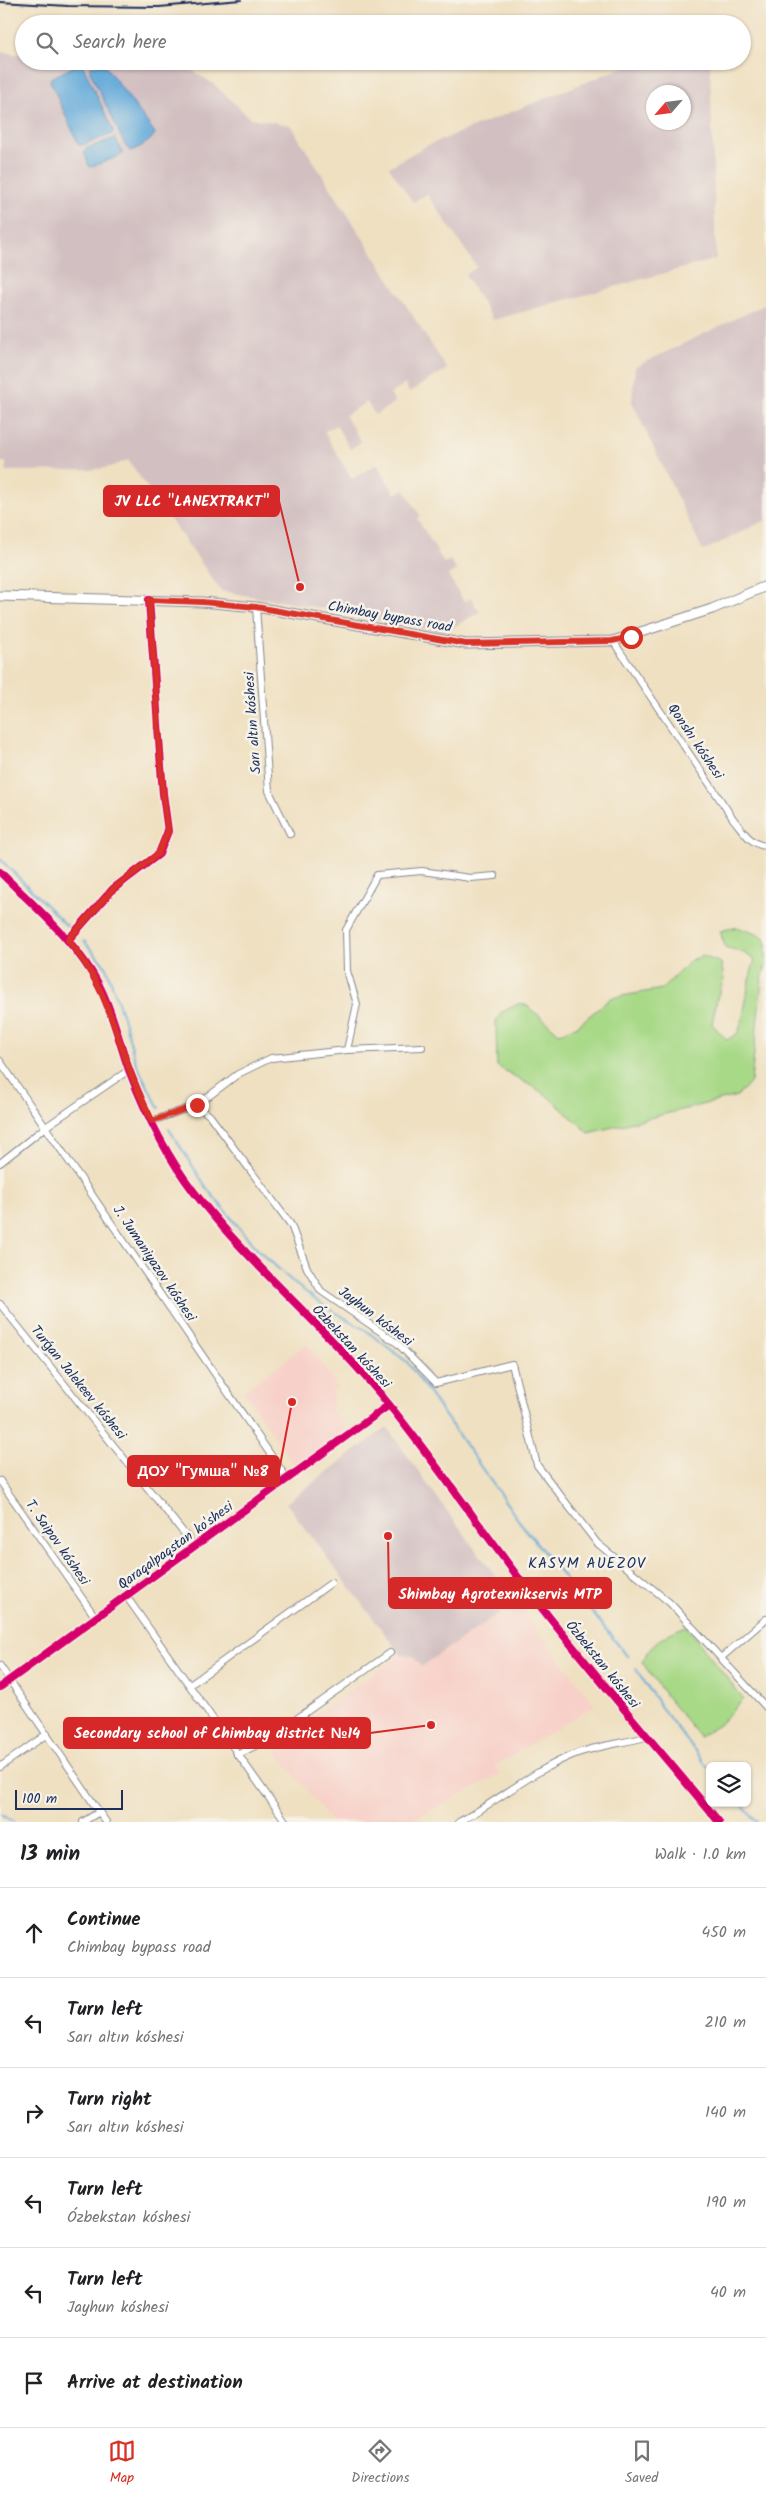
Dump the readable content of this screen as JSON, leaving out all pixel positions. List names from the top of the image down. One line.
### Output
{"streets":{"main road":["Chimbay bypass road"],"street":["Sarı altın kóshesi","Qonshı kóshesi","J. Jumaniyazov kóshesi","Jayhun kóshesi","Ózbekstan kóshesi","Turǵan Jalekeev kóshesi","T. Saipov kóshesi","Qaraqalpaqstan ko'shesi"]},"crossings":[["Chimbay bypass road","Sarı altın kóshesi"],["Chimbay bypass road","Qonshı kóshesi"],["J. Jumaniyazov kóshesi","Qaraqalpaqstan ko'shesi"],["Ózbekstan kóshesi","Qaraqalpaqstan ko'shesi"],["Turǵan Jalekeev kóshesi","Qaraqalpaqstan ko'shesi"],["T. Saipov kóshesi","Qaraqalpaqstan ko'shesi"]],"districts":["KASYM AUEZOV"],"places":["JV LLC \"LANEXTRAKT\"","ДОУ \"Гумша\" №8","Shimbay Agrotexnikservis MTP","Secondary school of Chimbay district №14"],"scale_bar":"100 m","north":"bottom left","page":{"search":"Search here","scale":"100 m","heading":["13 min","Walk · 1.0 km"],"list":[["Continue","Chimbay bypass road","450 m"],["Turn left","Sarı altın kóshesi","210 m"],["Turn right","Sarı altın kóshesi","140 m"],["Turn left","Ózbekstan kóshesi","190 m"],["Turn left","Jayhun kóshesi","40 m"],"Arrive at destination"],"nav":["Map","Directions","Saved"]}}
